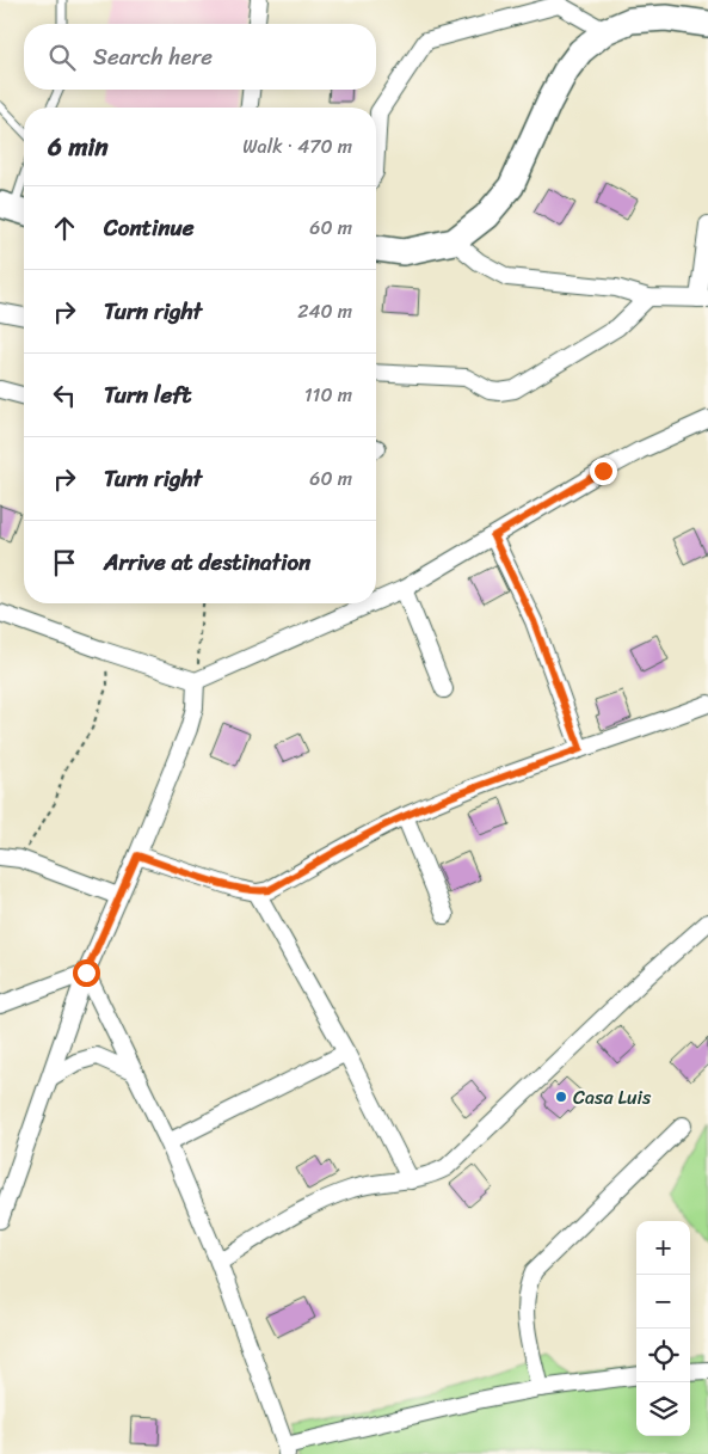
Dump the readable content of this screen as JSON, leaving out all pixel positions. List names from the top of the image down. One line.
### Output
{"places":["Casa Luis"],"page":{"search":"Search here","heading":["6 min","Walk · 470 m"],"list":[["Continue","60 m"],["Turn right","240 m"],["Turn left","110 m"],["Turn right","60 m"],"Arrive at destination"],"map_buttons":["+","−"]}}
